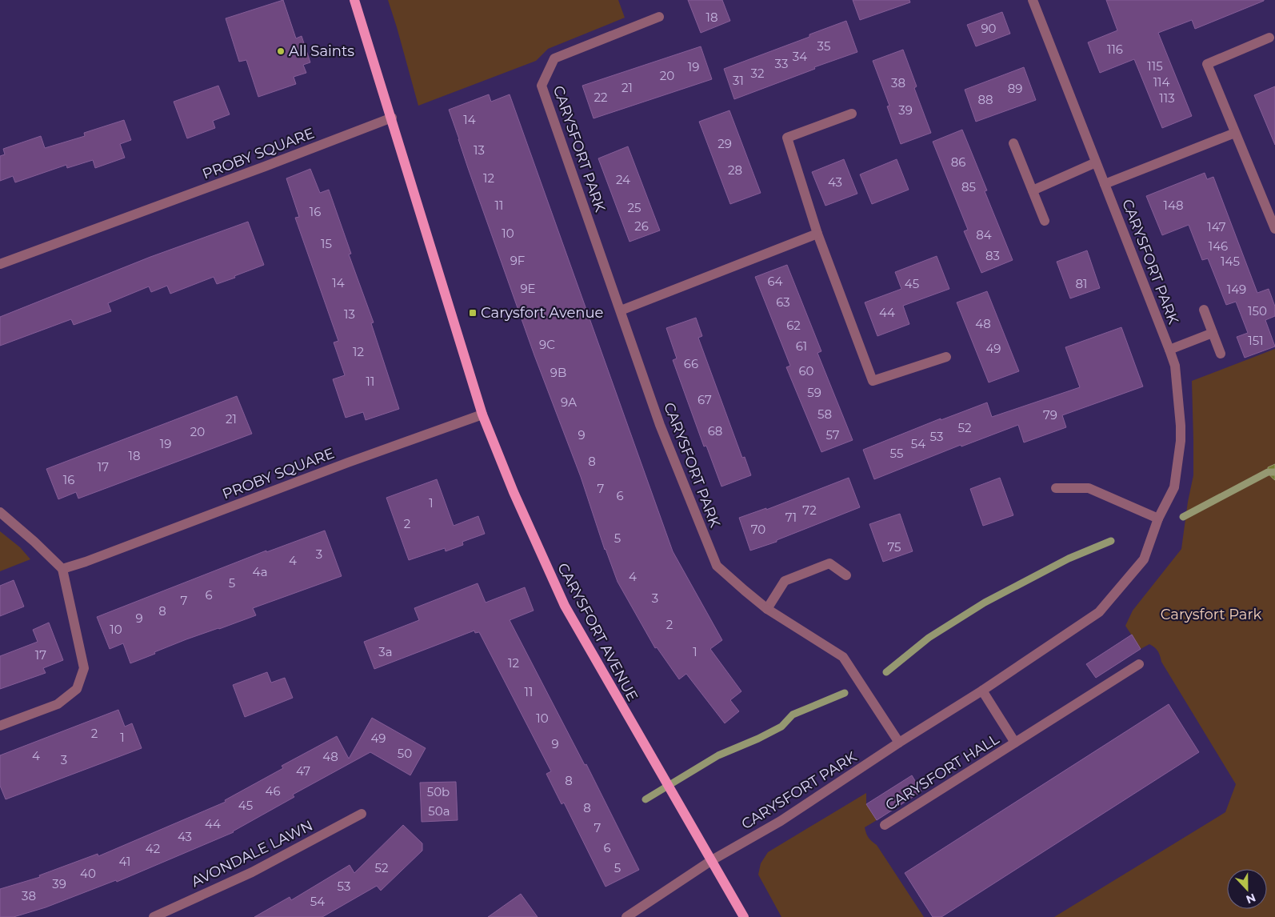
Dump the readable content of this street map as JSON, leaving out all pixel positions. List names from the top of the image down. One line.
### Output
{"streets":{"main road":["CARYSFORT AVENUE"],"street":["CARYSFORT PARK","PROBY SQUARE","CARYSFORT HALL","AVONDALE LAWN"]},"crossings":[["CARYSFORT PARK","CARYSFORT AVENUE"],["CARYSFORT PARK","CARYSFORT HALL"],["PROBY SQUARE","CARYSFORT AVENUE"]],"parks":["Carysfort Park"],"places":{"other":["All Saints"],"transit":["Carysfort Avenue"]},"house_numbers":["18","90","35","116","34","33","115","19","32","20","31","114","38","21","89","22","113","88","39","14","29","13","86","28","12","24","43","85","11","148","25","16","26","147","10","84","15","146","83","9F","145","64","14","45","81","9E","149","63","150","44","13","48","62","151","9C","61","49","12","66","60","9B","11","59","67","9A","58","79","21","52","68","20","9","57","53","19","54","55","18","8","17","16","7","6","1","72","71","2","70","5","75","3","4","4a","4","5","6","3","7","8","9","2","10","3a","1","17","12","11","10","2","1","49","9","50","4","48","3","47","8","46","50b","45","8","50a","44","7","43","6","42","41","52","5","40","39","53","38","54"],"north":"bottom"}
